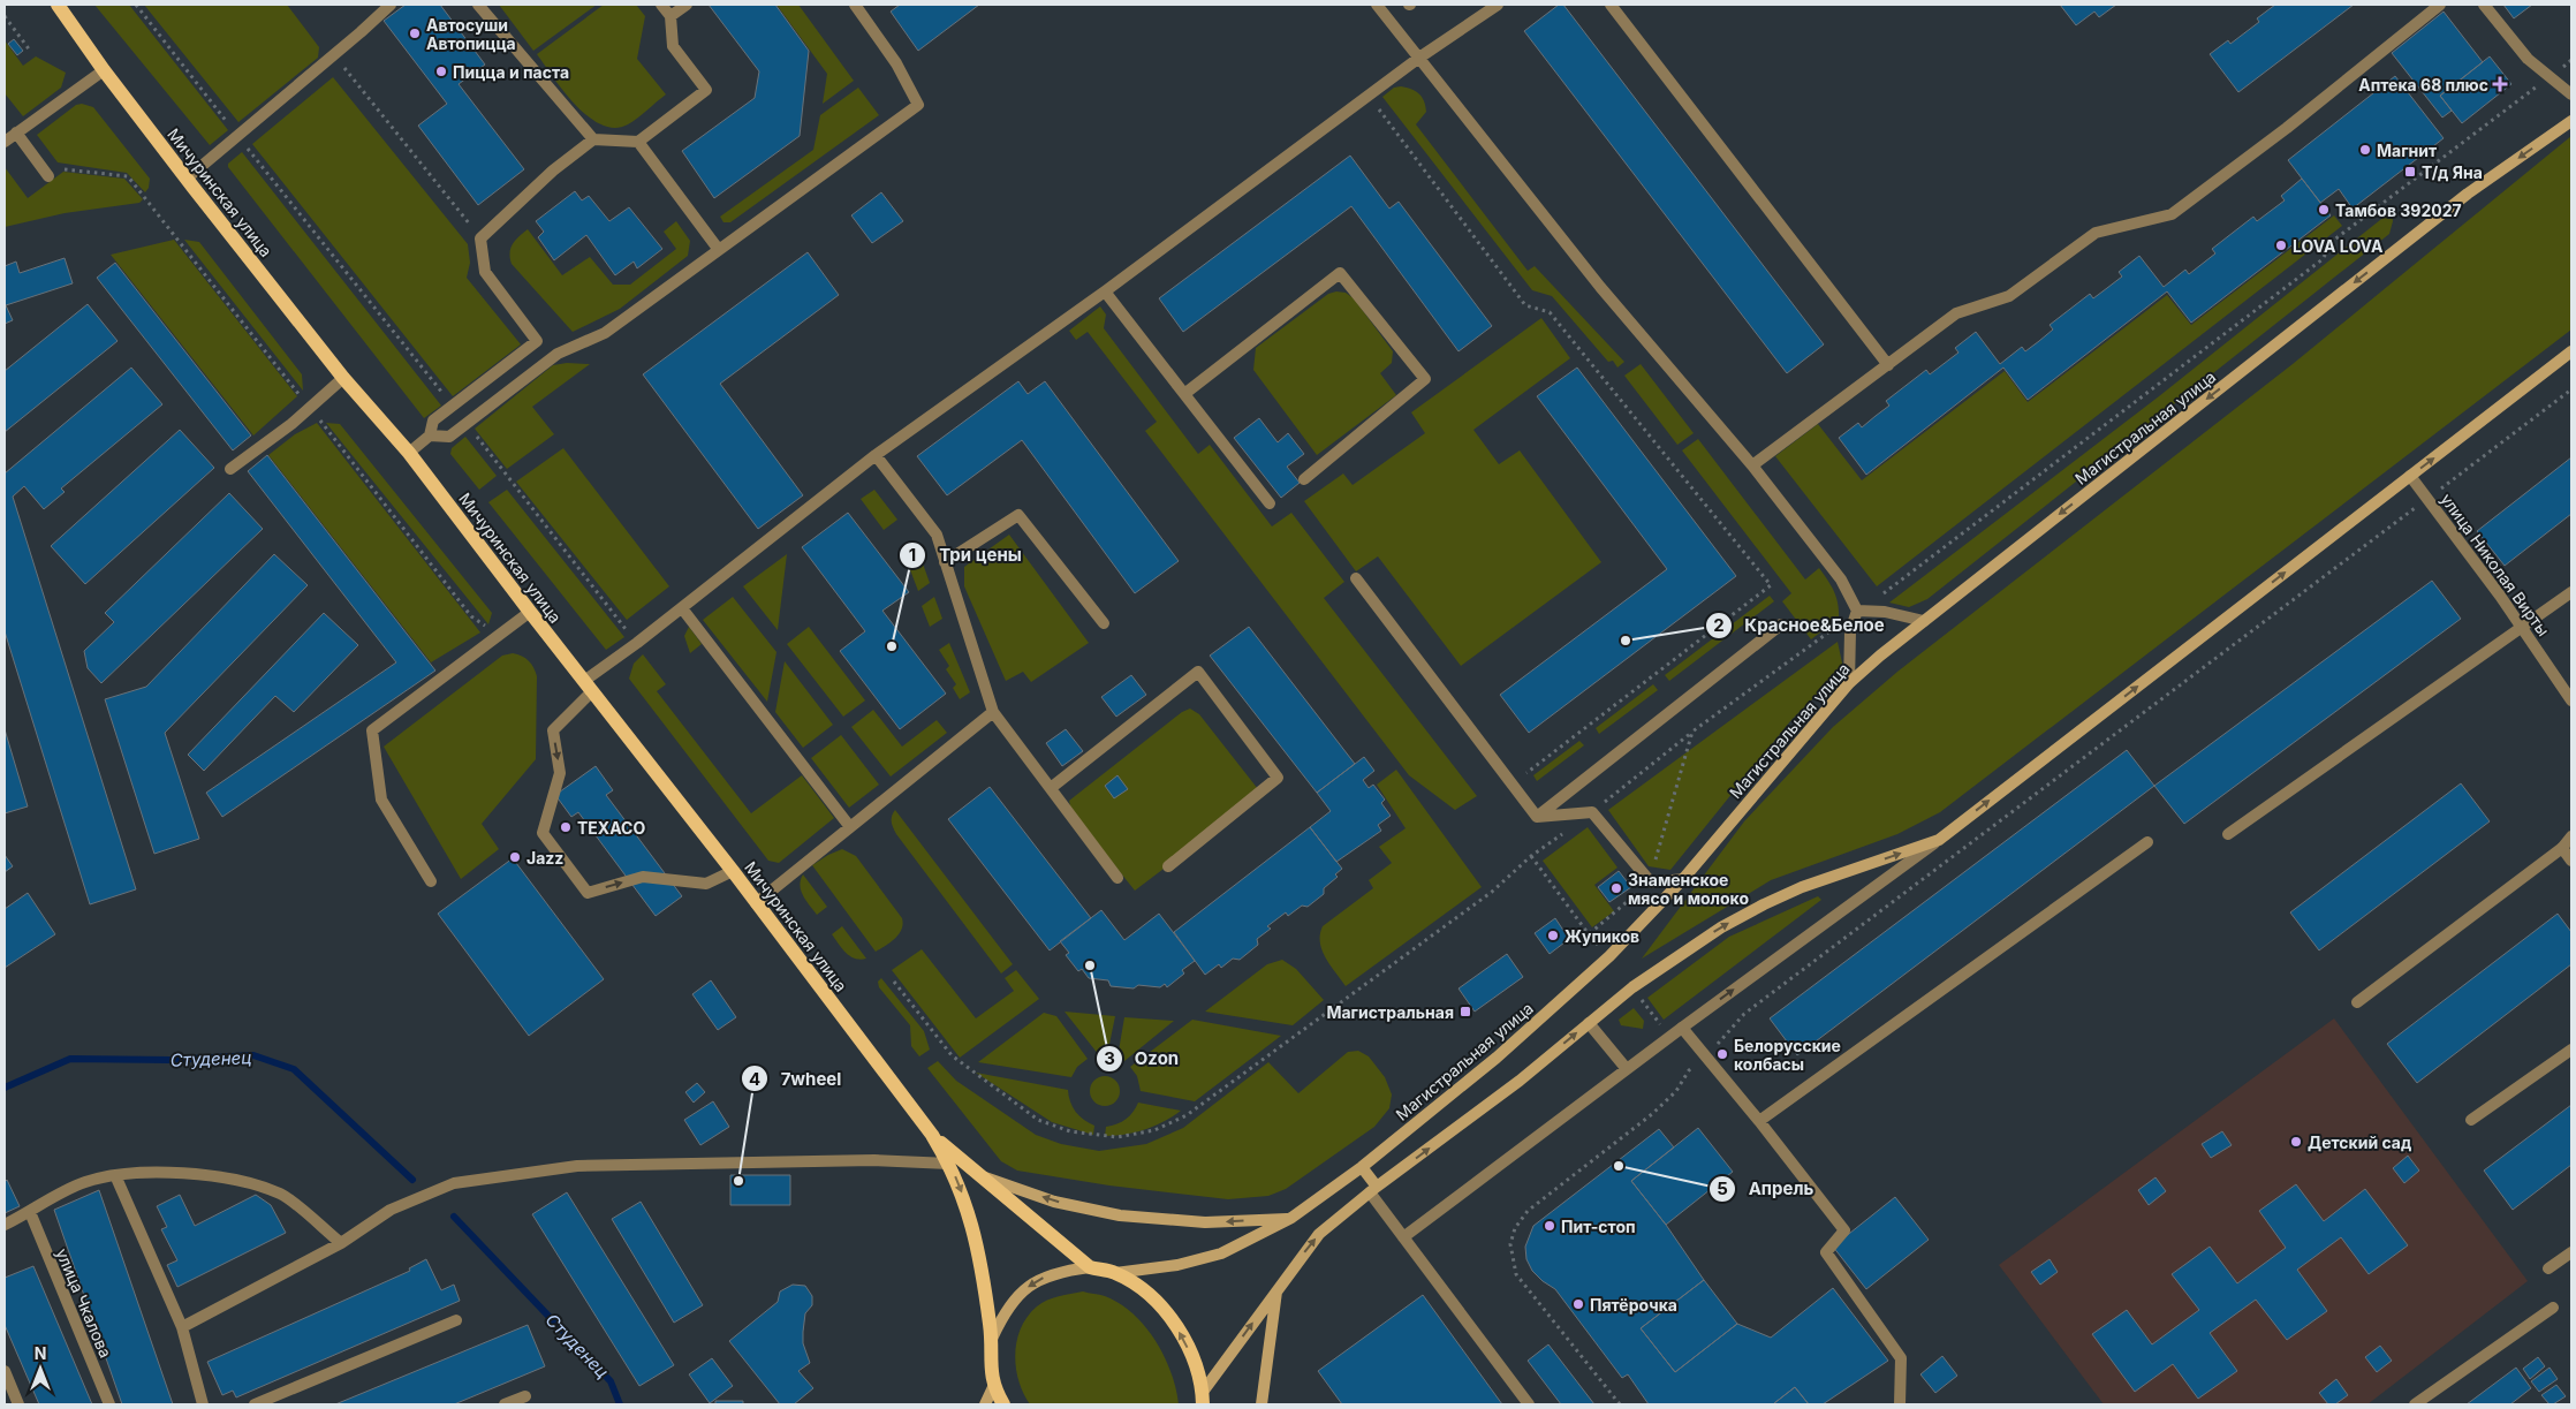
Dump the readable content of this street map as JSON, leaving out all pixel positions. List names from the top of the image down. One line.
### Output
{"streets":{"main road":["Мичуринская улица","Магистральная улица"],"street":["улица Николая Вирты","улица Чкалова"]},"one_way":["Магистральная улица"],"water":["Студенец"],"places":{"other":["Автосуши Автопицца","Пицца и паста","Магнит","Тамбов 392027","LOVA LOVA","Красное&Белое","Три цены","ТЕХАСО","Jazz","Знаменское мясо и молоко","Жупиков","Ozon","Белорусские колбасы","Детский сад","Апрель","7wheel","Пит-стоп","Пятёрочка"],"health":["Аптека 68 плюс"],"transit":["Т/д Яна","Магистральная"]},"north":"top"}
